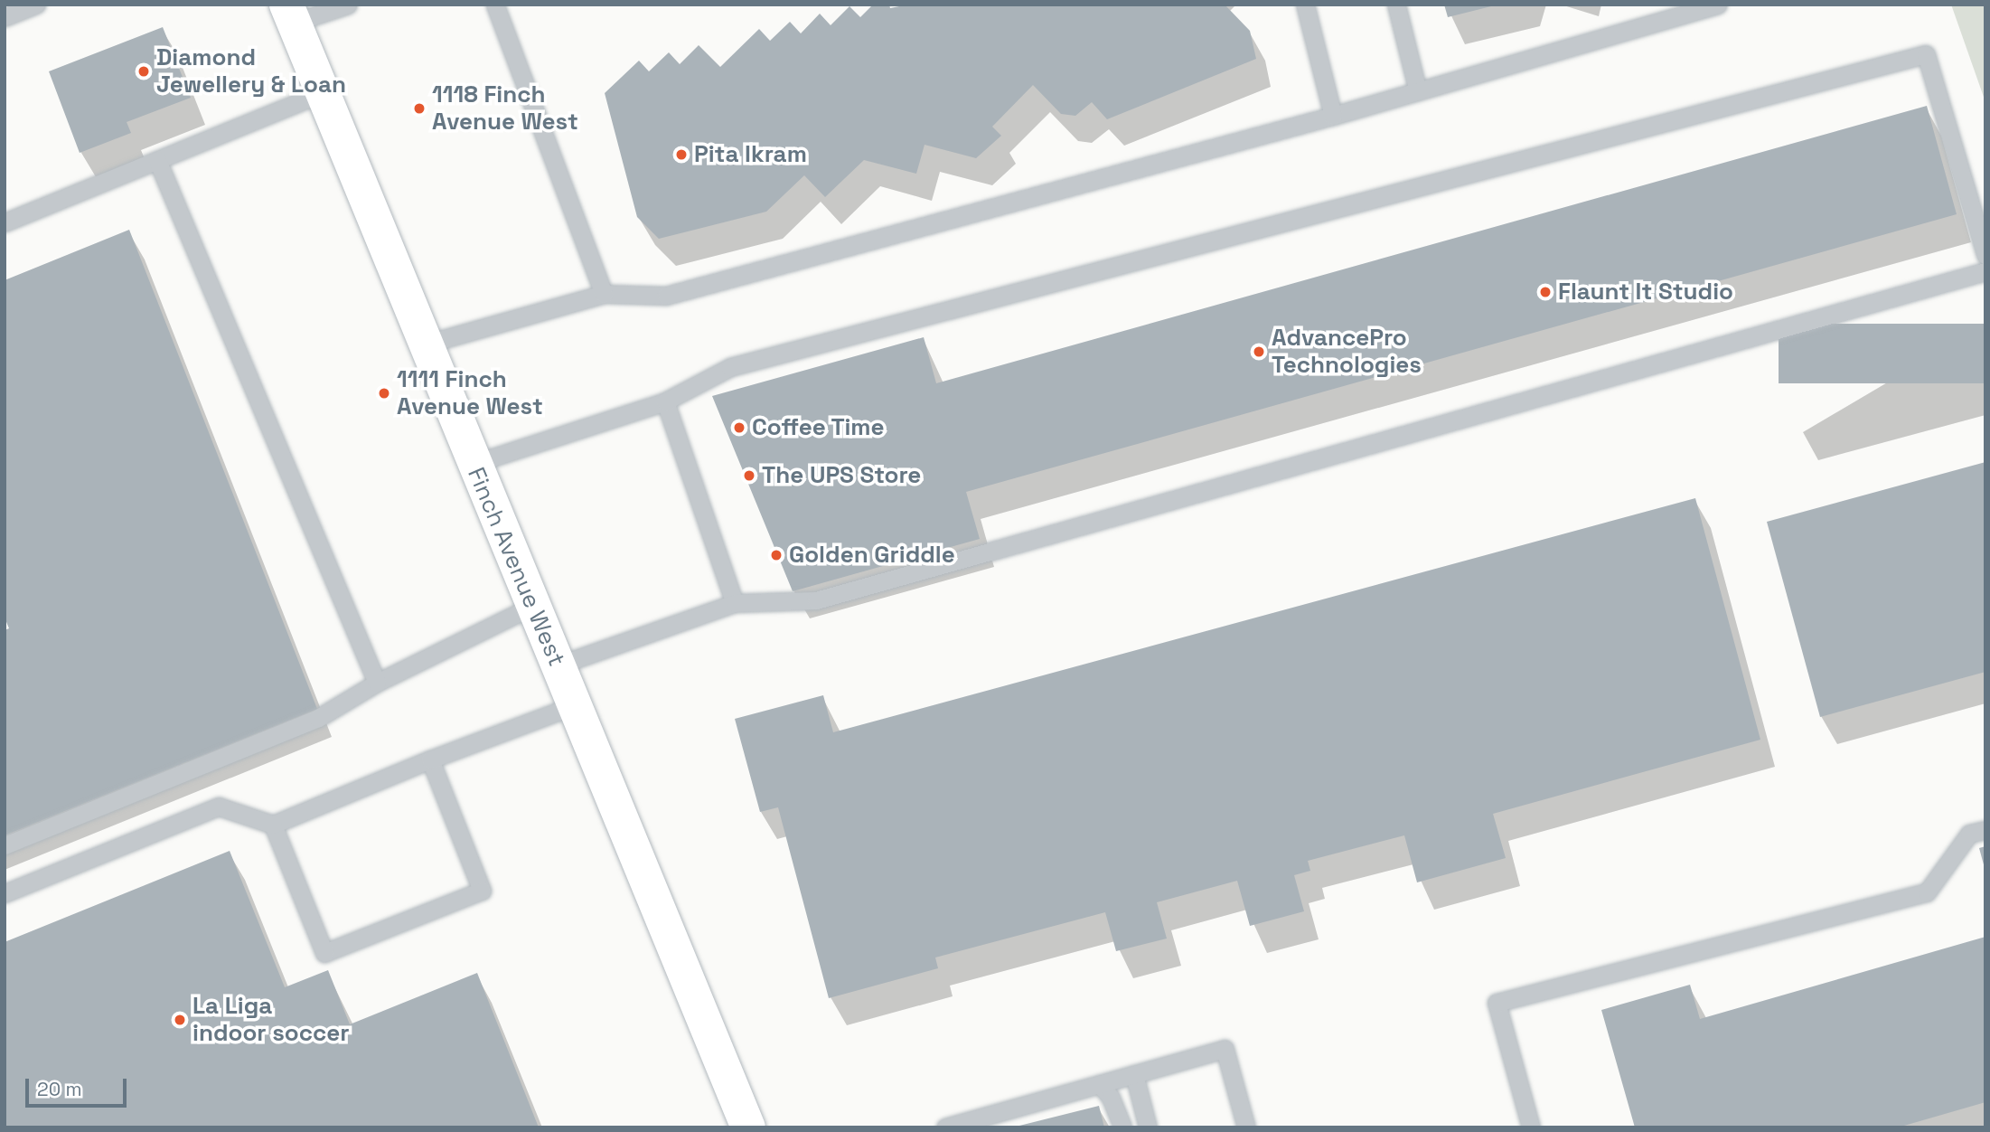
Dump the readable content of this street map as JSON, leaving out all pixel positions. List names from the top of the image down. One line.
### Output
{"streets":{"main road":["Finch Avenue West"]},"places":["Diamond Jewellery & Loan","1118 Finch Avenue West","Pita Ikram","Flaunt It Studio","AdvancePro Technologies","1111 Finch Avenue West","Coffee Time","The UPS Store","Golden Griddle","La Liga indoor soccer"],"scale_bar":"20 m"}
